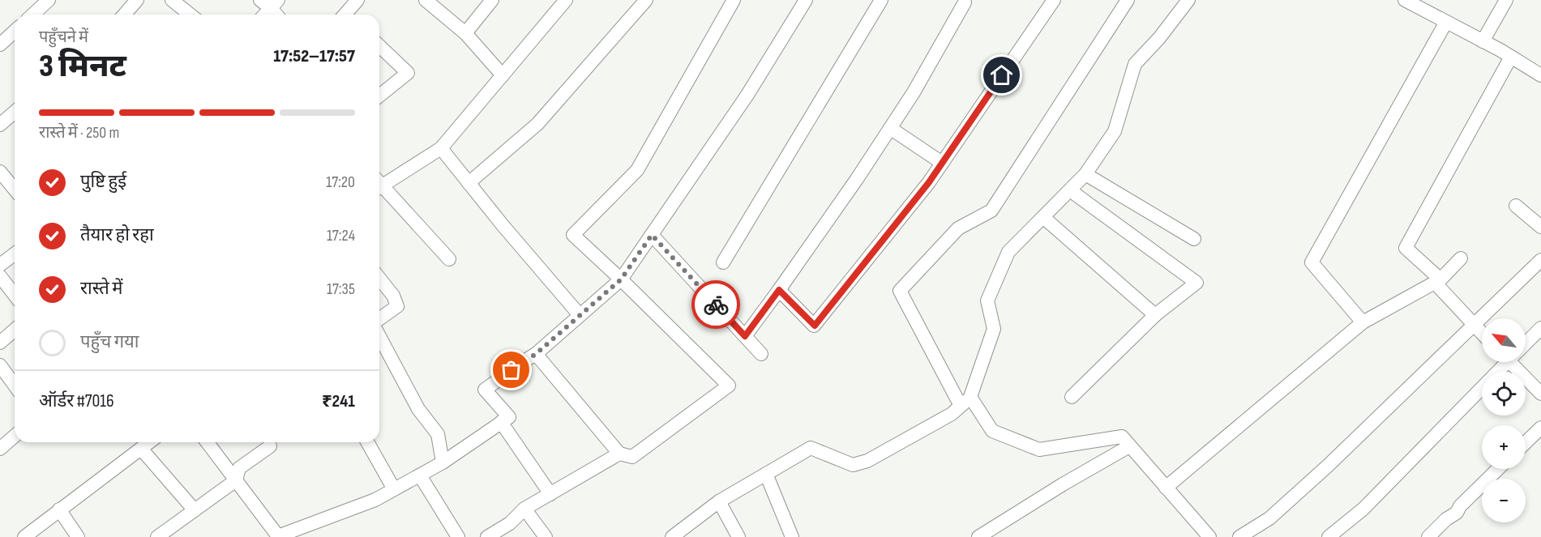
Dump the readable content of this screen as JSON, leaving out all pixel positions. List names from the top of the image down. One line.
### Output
{"north":"top left","page":{"heading":["3 मिनट","पहुँचने में","17:52–17:57"],"panel":["ऑर्डर #7016","₹241"],"bar":"रास्ते में · 250 m","list":[["पुष्टि हुई","17:20"],["तैयार हो रहा","17:24"],["रास्ते में","17:35"],"पहुँच गया"],"map_buttons":["+","−"]}}
